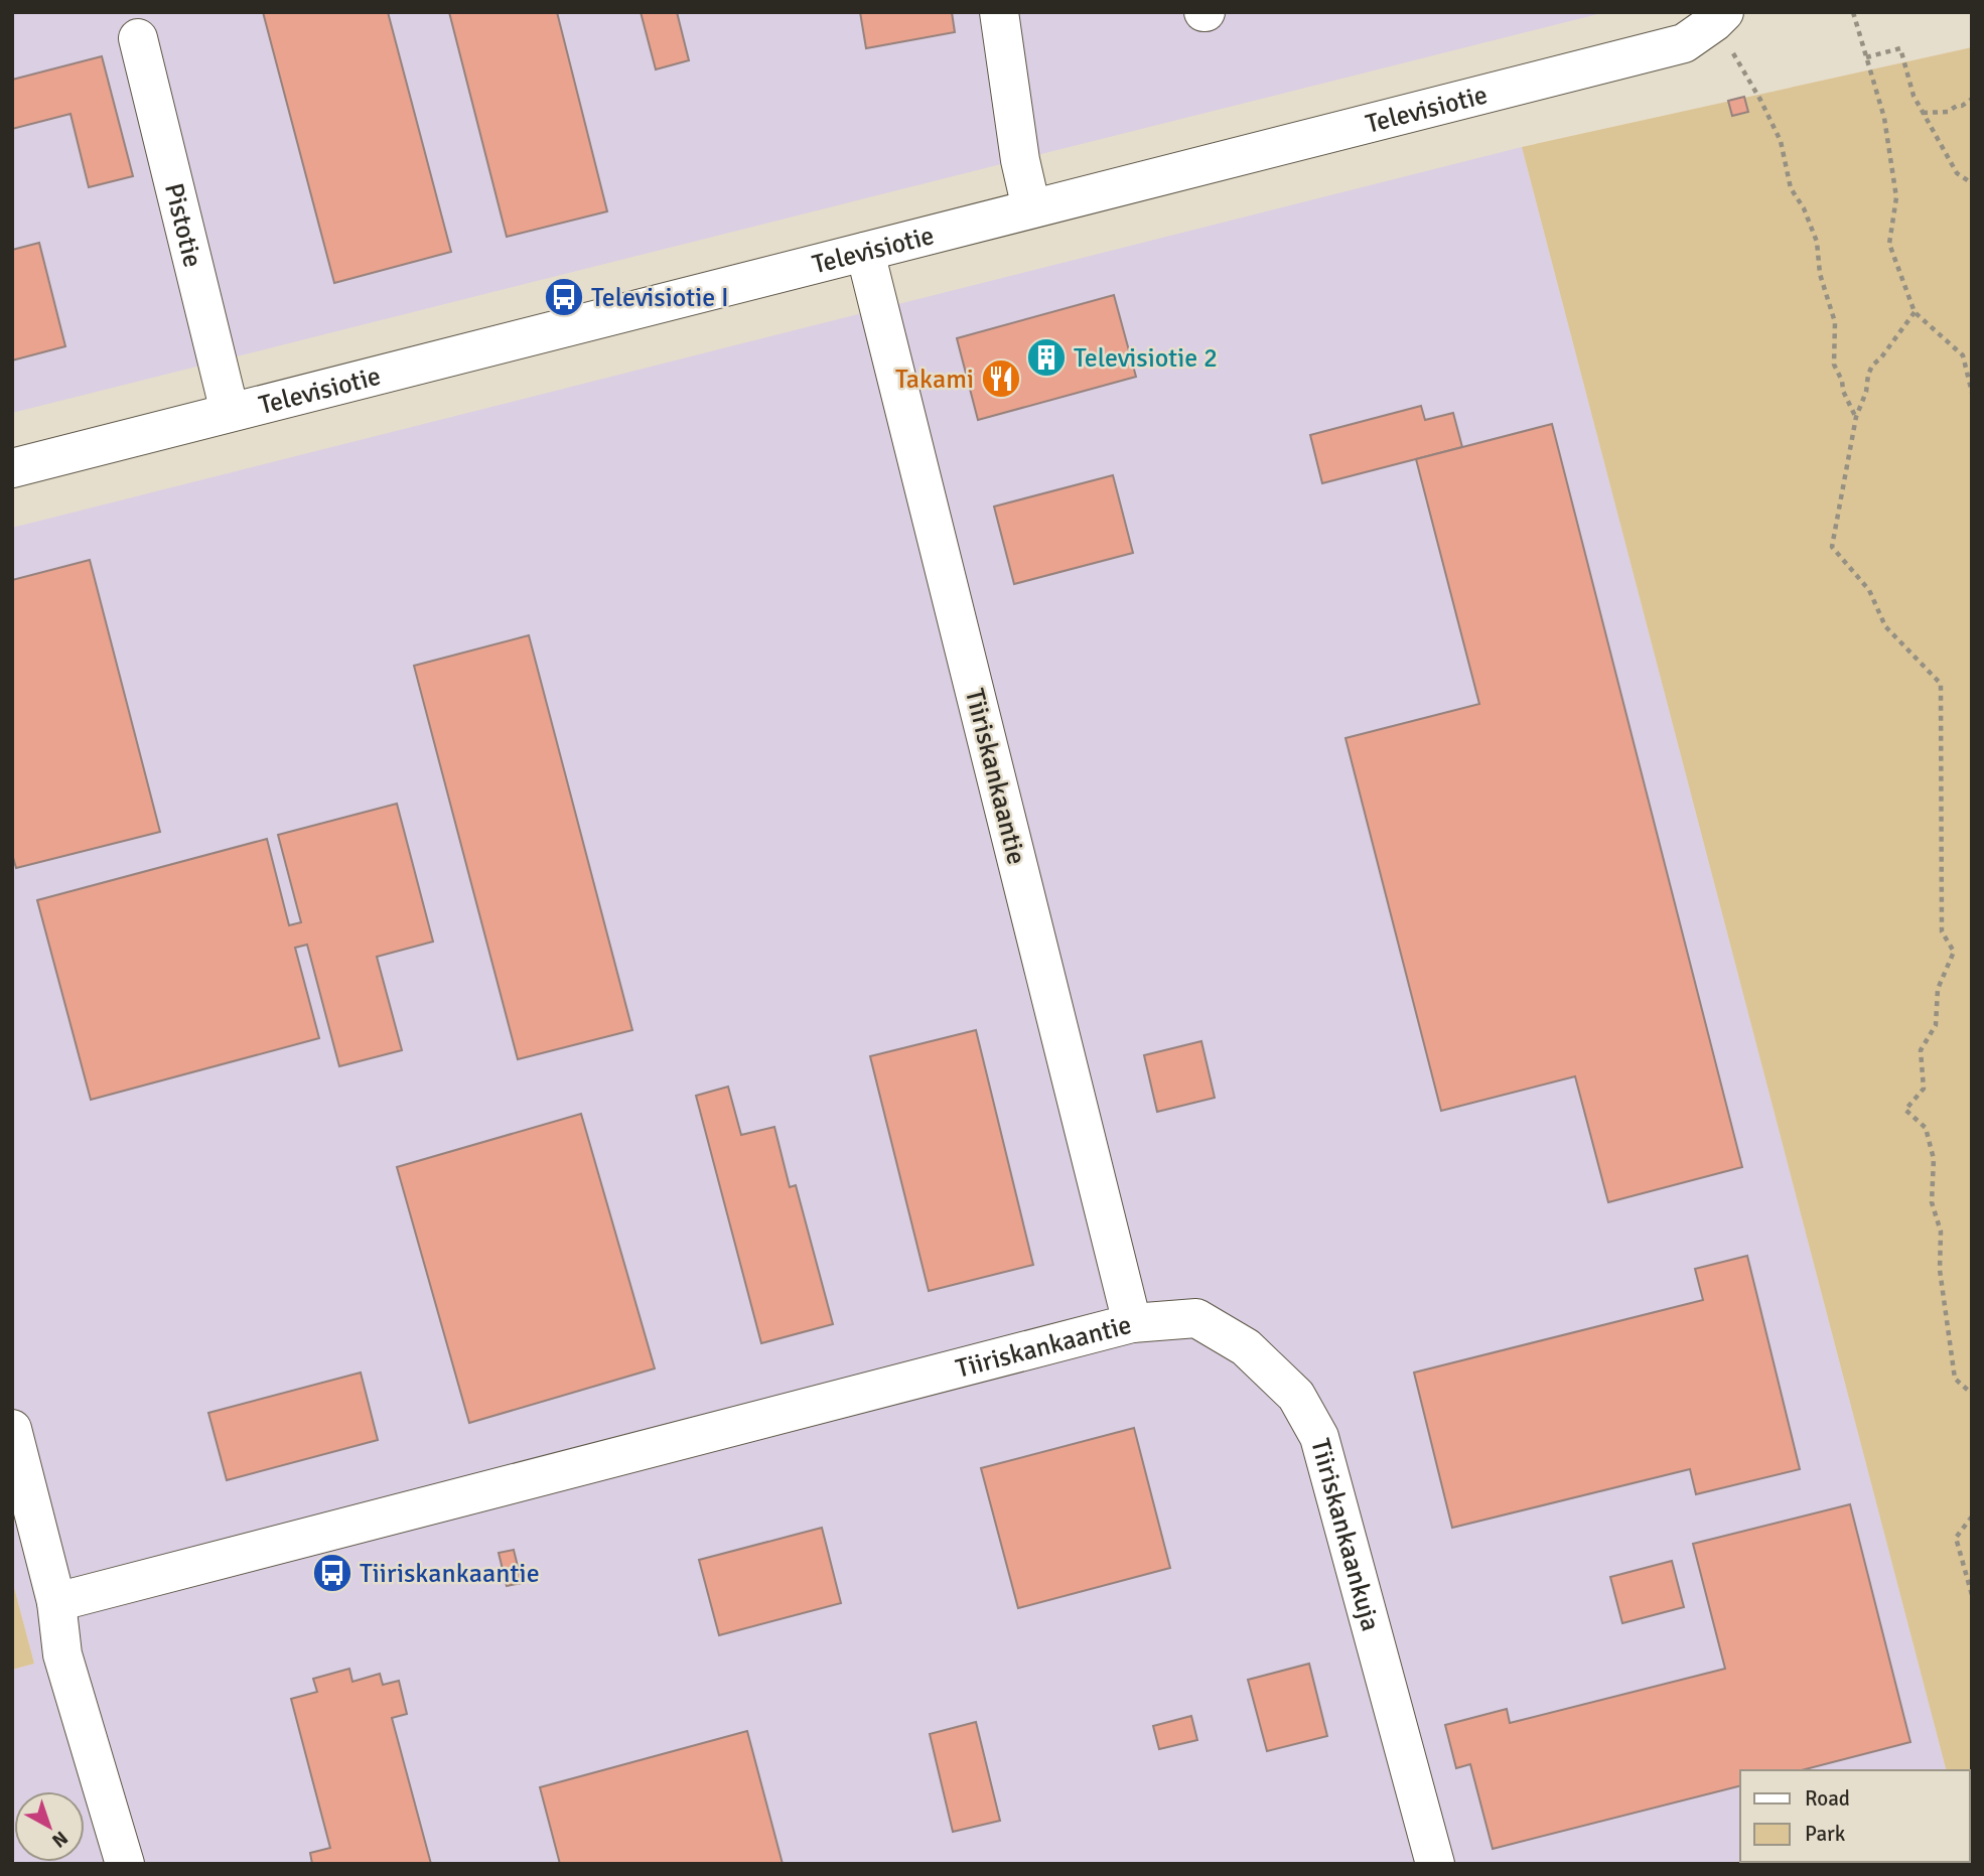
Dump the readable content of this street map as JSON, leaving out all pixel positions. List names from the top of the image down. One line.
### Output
{"streets":{"street":["Televisiotie","Pistotie","Tiiriskankaantie","Tiiriskankaankuja"]},"crossings":[["Televisiotie","Pistotie"],["Televisiotie","Tiiriskankaantie"],["Tiiriskankaantie","Tiiriskankaankuja"]],"places":{"bus stop":["Televisiotie I","Tiiriskankaantie"],"building":["Televisiotie 2"],"restaurant":["Takami"]},"legend":["Road","Park"],"north":"bottom right"}
